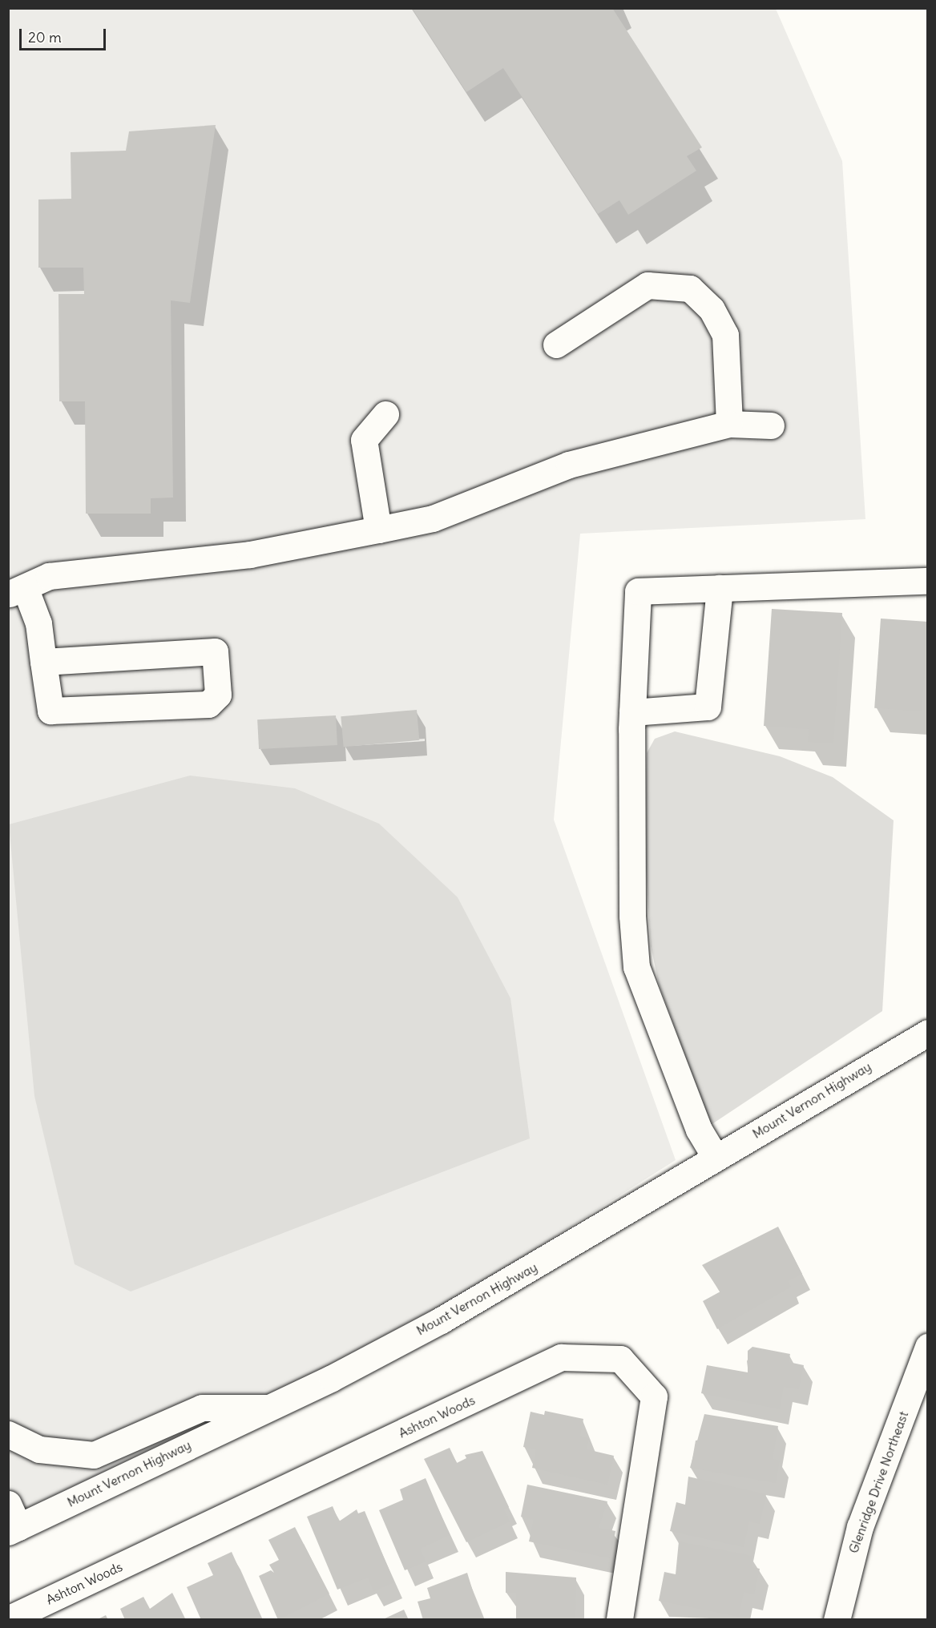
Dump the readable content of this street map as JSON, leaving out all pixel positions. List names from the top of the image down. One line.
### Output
{"streets":{"street":["Mount Vernon Highway","Ashton Woods","Glenridge Drive Northeast"]},"scale_bar":"20 m"}
